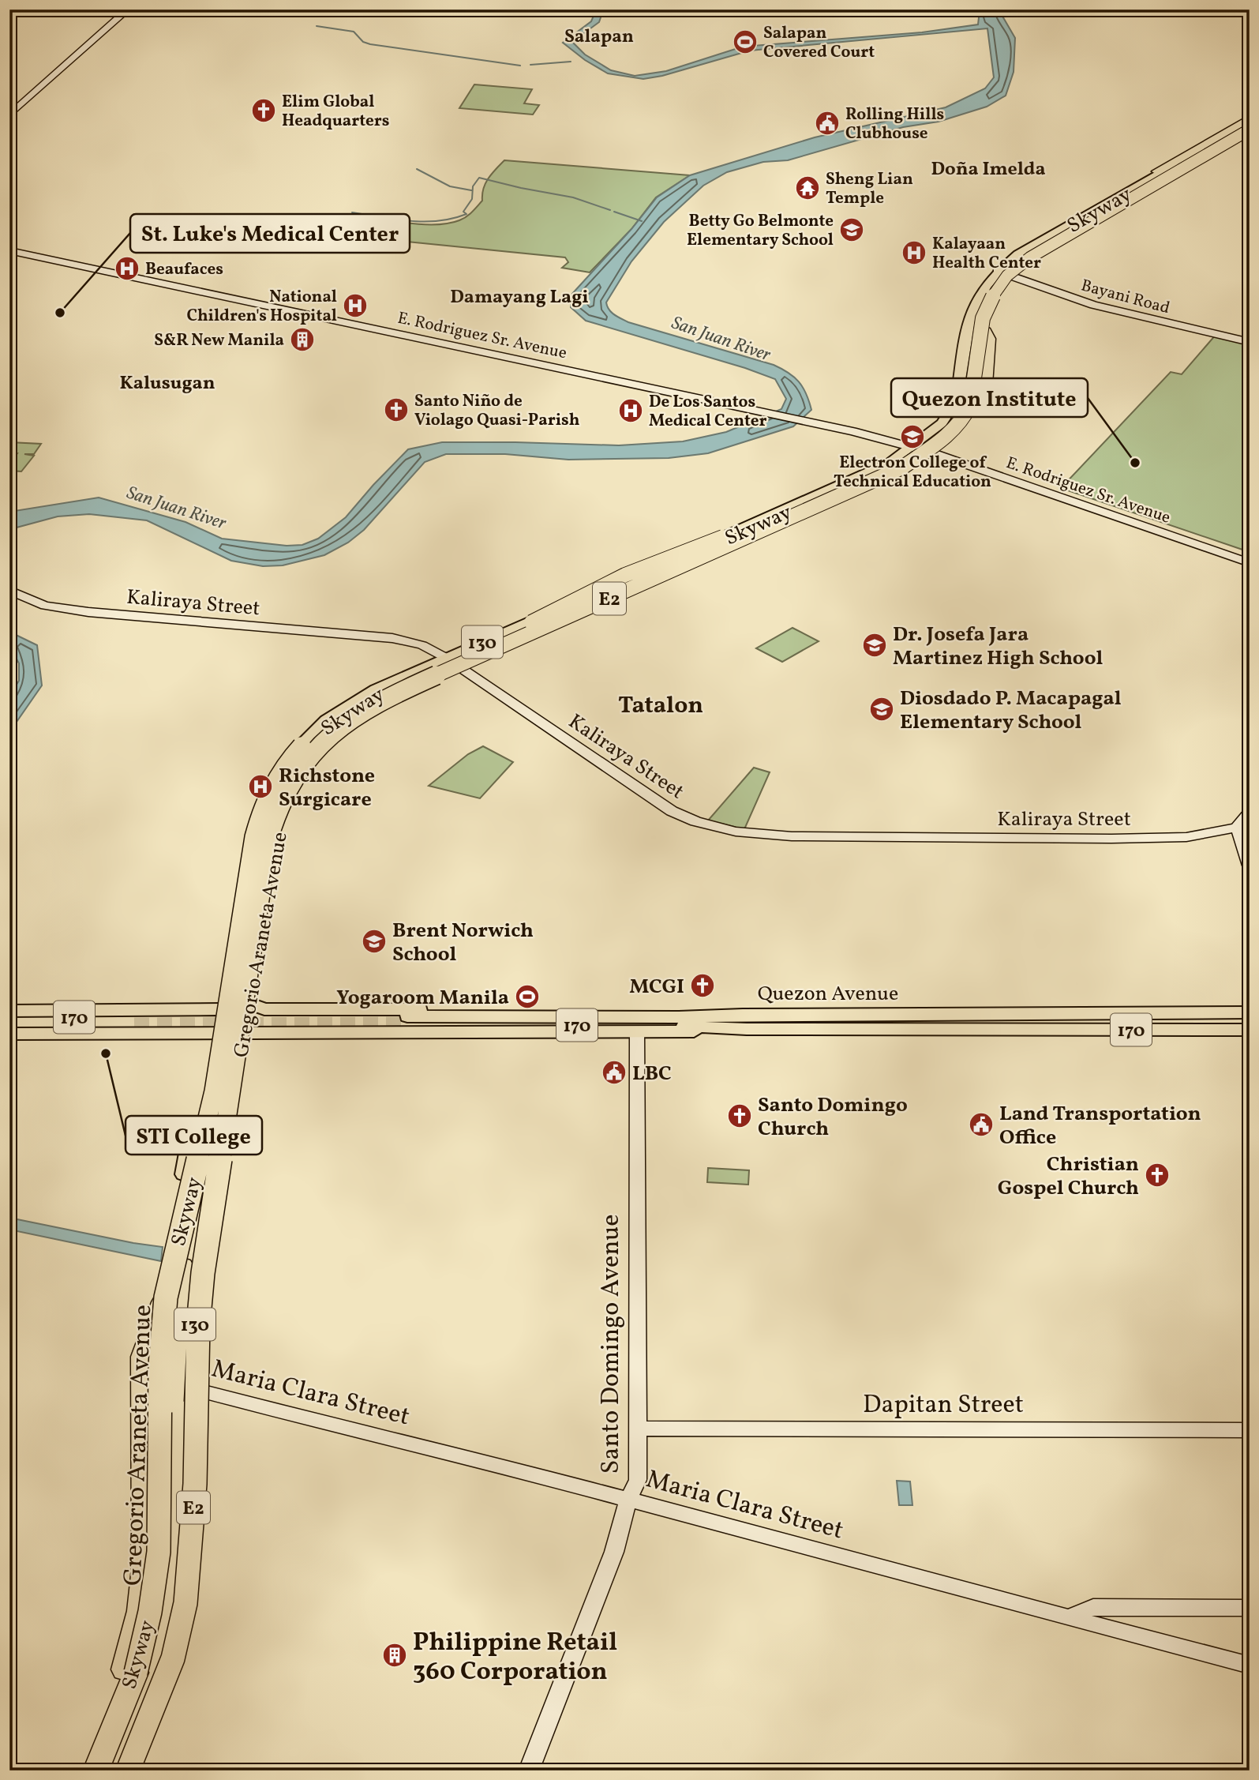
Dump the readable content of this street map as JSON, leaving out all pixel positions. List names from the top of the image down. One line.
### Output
{"streets":{"highway":["Skyway","E2"],"main road":["130","Gregorio Araneta Avenue","Quezon Avenue","170"],"street":["Bayani Road","E. Rodriguez Sr. Avenue","Kaliraya Street","Santo Domingo Avenue","Maria Clara Street","Dapitan Street"]},"crossings":[["Skyway","E. Rodriguez Sr. Avenue"],["Skyway","Gregorio Araneta Avenue"],["Bayani Road","Gregorio Araneta Avenue"],["E. Rodriguez Sr. Avenue","Gregorio Araneta Avenue"],["Kaliraya Street","Gregorio Araneta Avenue"],["Gregorio Araneta Avenue","Maria Clara Street"],["Santo Domingo Avenue","Maria Clara Street"],["Santo Domingo Avenue","Dapitan Street"]],"districts":["Salapan","Doña Imelda","Damayang Lagi","Kalusugan","Tatalon"],"water":["San Juan River"],"places":{"sports":["Salapan Covered Court","Yogaroom Manila"],"church":["Elim Global Headquarters","Santo Niño de Violago Quasi-Parish","MCGI","Santo Domingo Church","Christian Gospel Church"],"public building":["Rolling Hills Clubhouse","LBC","Land Transportation Office"],"temple":["Sheng Lian Temple"],"school or university":["Betty Go Belmonte Elementary School","Electron College of Technical Education","Dr. Josefa Jara Martinez High School","Diosdado P. Macapagal Elementary School","Brent Norwich School"],"hospital":["Kalayaan Health Center","Beaufaces","National Children's Hospital","De Los Santos Medical Center","Richstone Surgicare"],"other":["St. Luke's Medical Center","Quezon Institute","STI College"],"building":["S&R New Manila","Philippine Retail 360 Corporation"]}}
